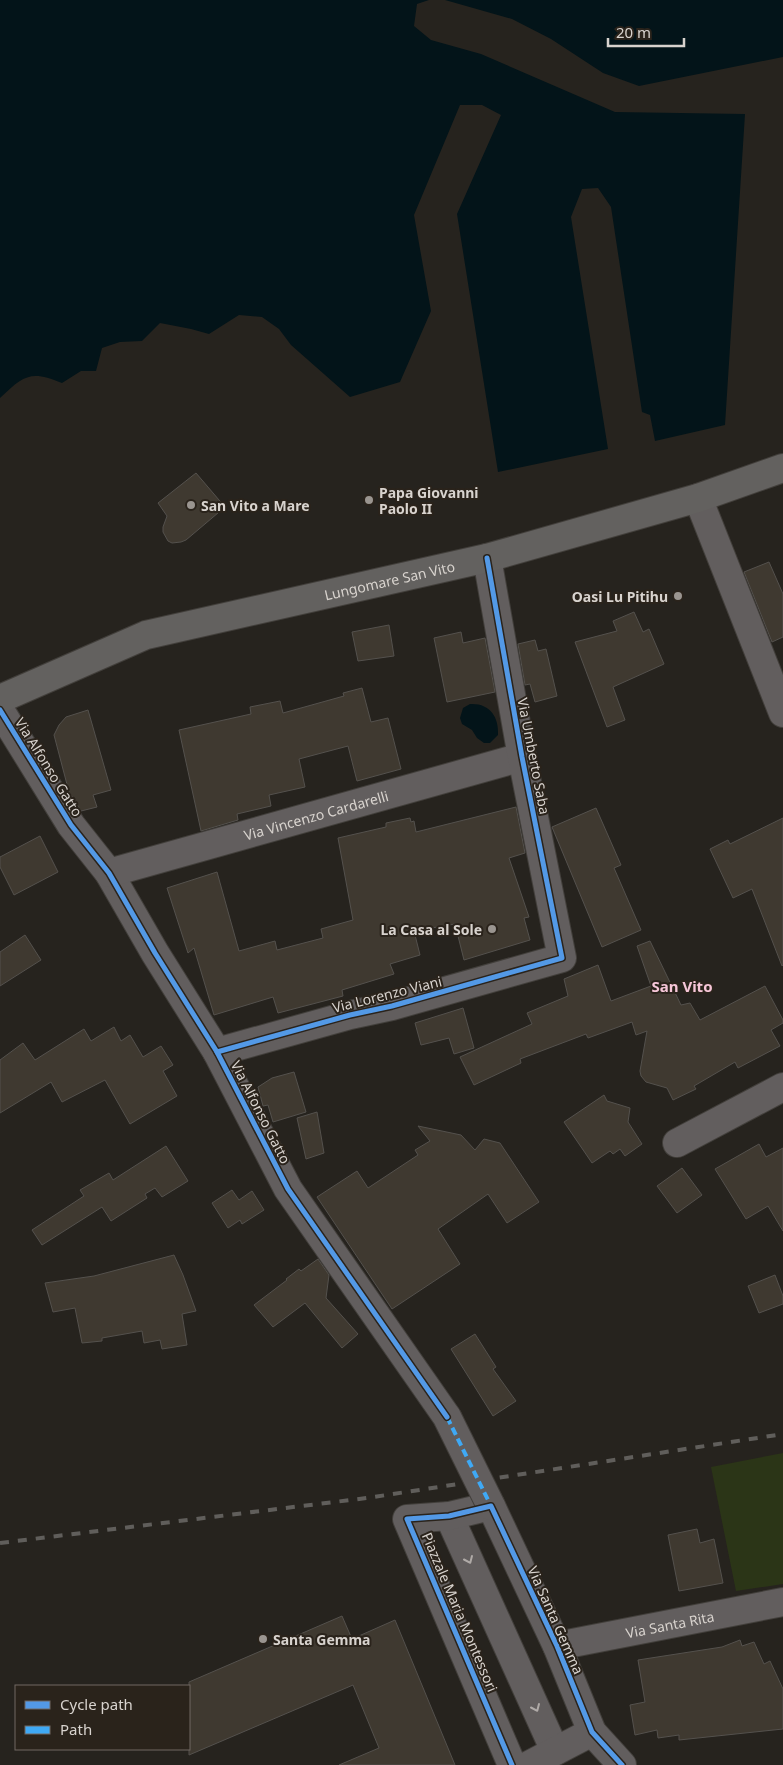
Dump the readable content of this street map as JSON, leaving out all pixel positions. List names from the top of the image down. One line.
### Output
{"streets":{"main road":["Lungomare San Vito"],"street":["Via Umberto Saba","Via Alfonso Gatto","Via Vincenzo Cardarelli","Via Lorenzo Viani","Piazzale Maria Montessori","Via Santa Gemma","Via Santa Rita"]},"crossings":[["Lungomare San Vito","Via Umberto Saba"],["Via Umberto Saba","Via Vincenzo Cardarelli"],["Via Umberto Saba","Via Lorenzo Viani"],["Via Alfonso Gatto","Via Vincenzo Cardarelli"],["Via Alfonso Gatto","Via Lorenzo Viani"],["Via Alfonso Gatto","Piazzale Maria Montessori"],["Via Alfonso Gatto","Via Santa Gemma"],["Piazzale Maria Montessori","Via Santa Gemma"],["Via Santa Gemma","Via Santa Rita"]],"one_way":["Piazzale Maria Montessori"],"districts":["San Vito"],"places":["Papa Giovanni Paolo II","San Vito a Mare","Oasi Lu Pitihu","La Casa al Sole","Santa Gemma"],"legend":["Cycle path","Path"],"scale_bar":"20 m"}
